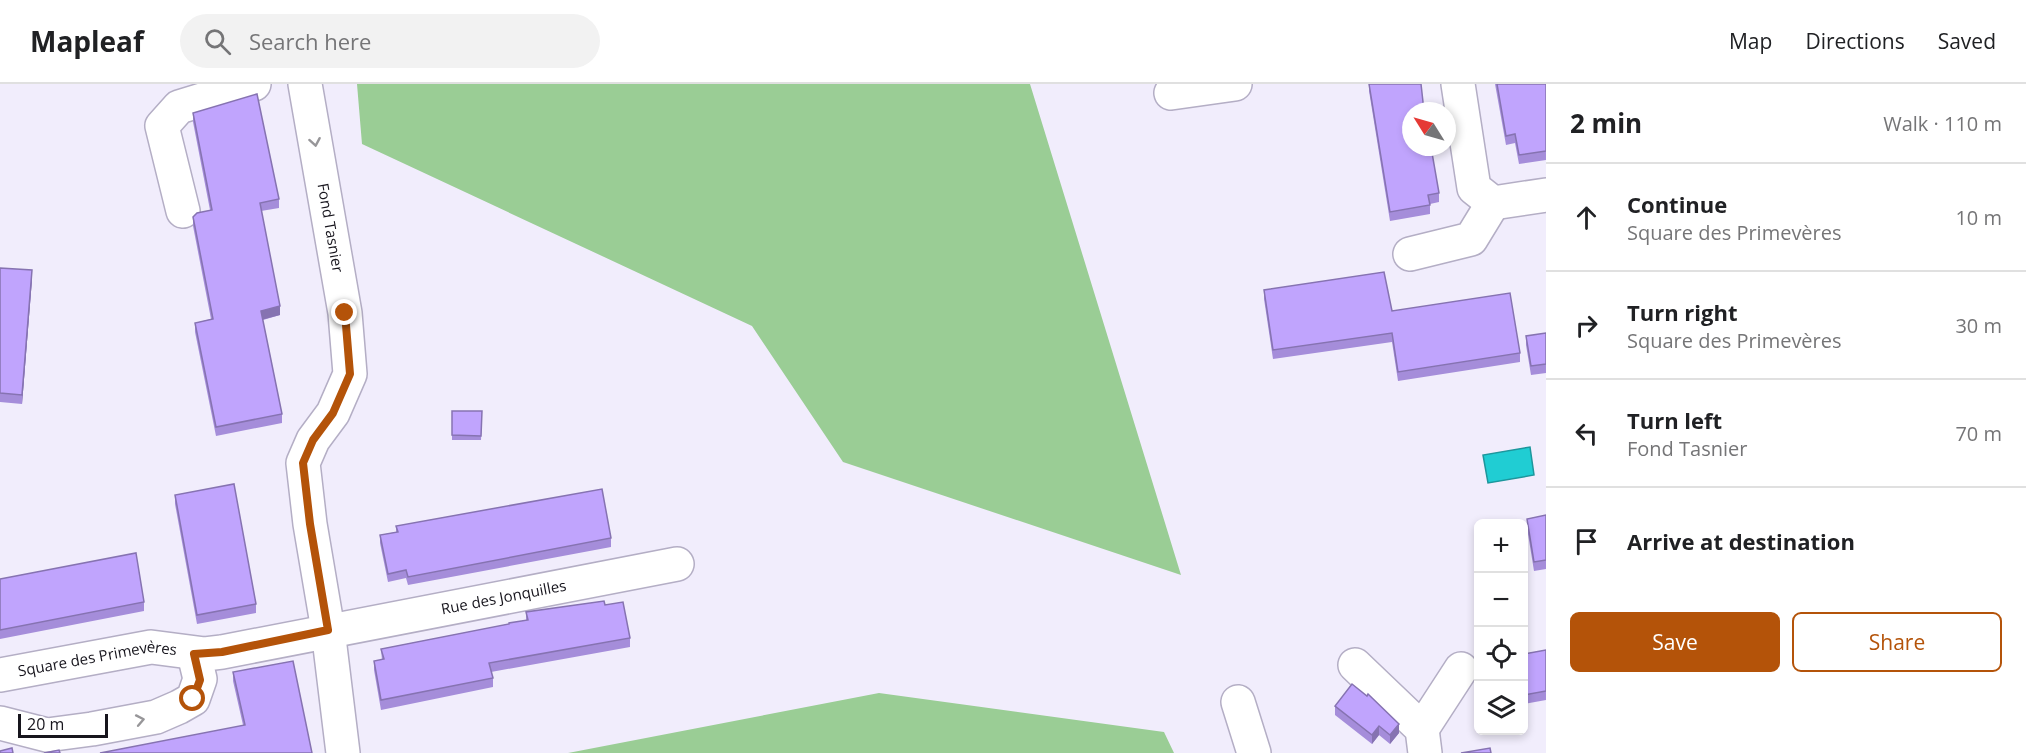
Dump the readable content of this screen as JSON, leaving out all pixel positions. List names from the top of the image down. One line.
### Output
{"streets":{"street":["Fond Tasnier","Rue des Jonquilles","Square des Primevères"]},"crossings":[["Fond Tasnier","Rue des Jonquilles"],["Fond Tasnier","Square des Primevères"],["Rue des Jonquilles","Square des Primevères"]],"one_way":["Fond Tasnier"],"scale_bar":"20 m","north":"top left","page":{"header":"Mapleaf","search":"Search here","nav":["Map","Directions","Saved"],"heading":["2 min","Walk · 110 m"],"list":[["Continue","Square des Primevères","10 m"],["Turn right","Square des Primevères","30 m"],["Turn left","Fond Tasnier","70 m"],"Arrive at destination"],"map_buttons":["+","−"],"buttons":["Save","Share"],"scale":"20 m"}}
